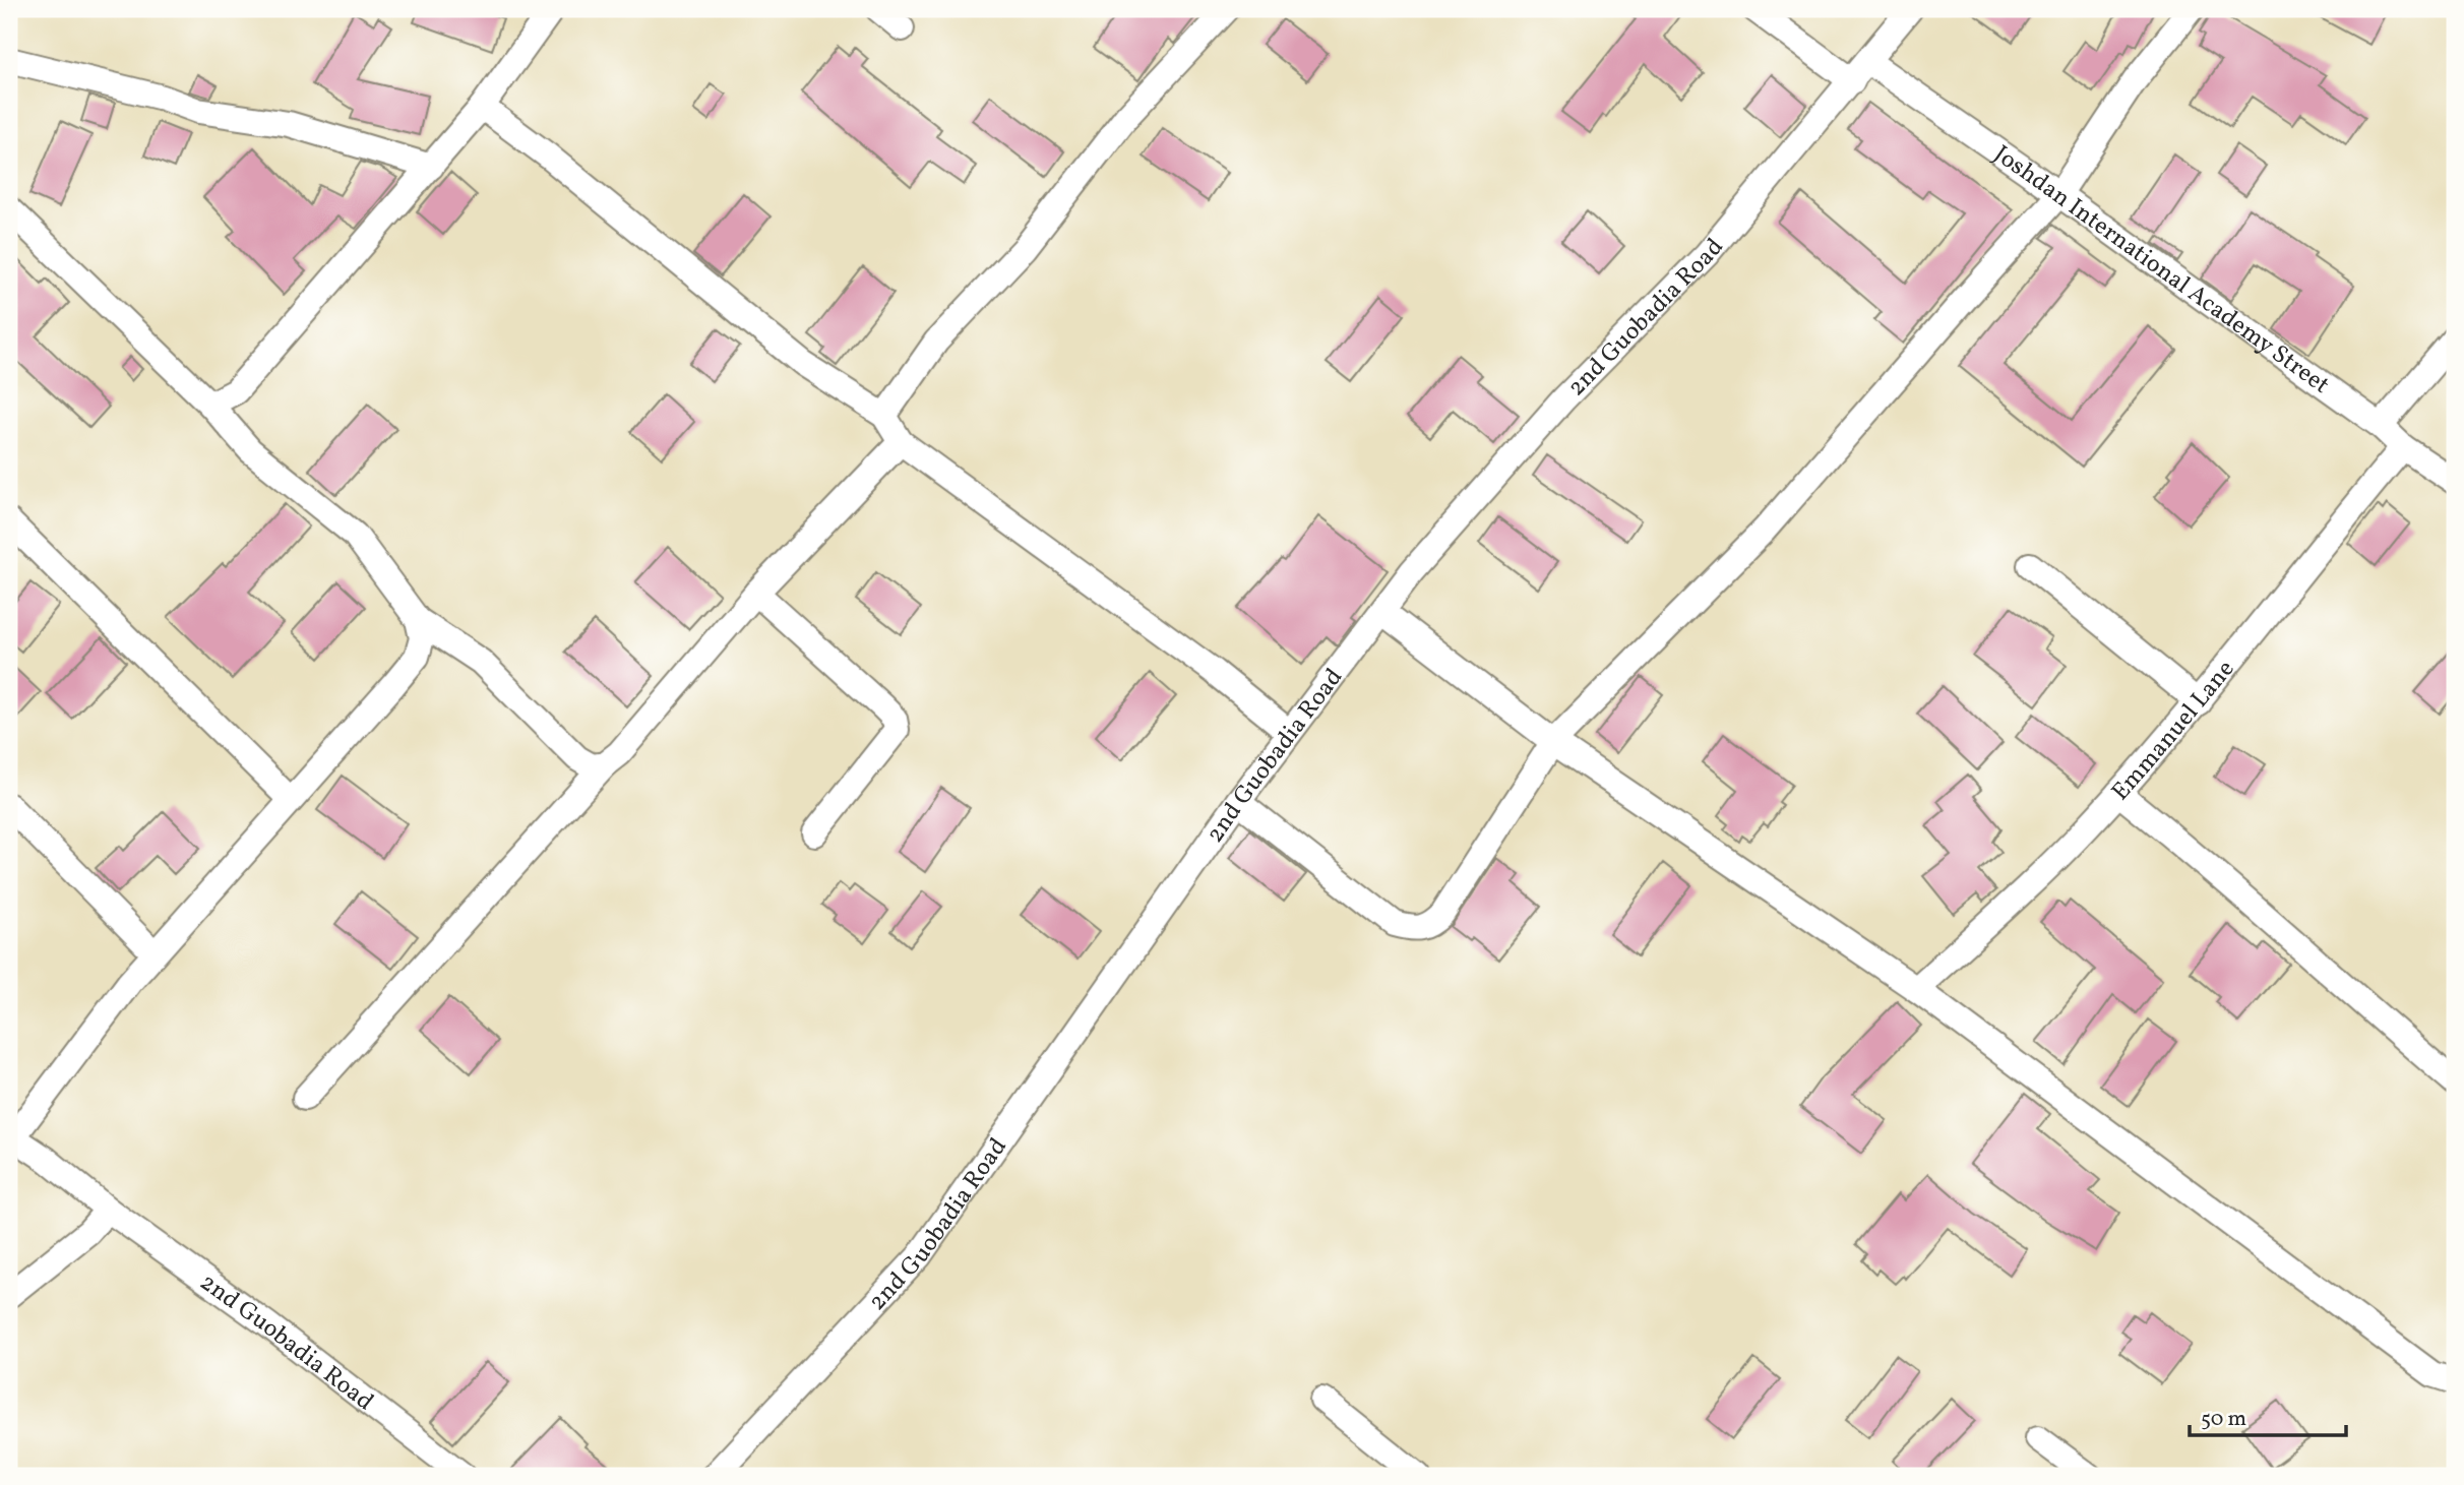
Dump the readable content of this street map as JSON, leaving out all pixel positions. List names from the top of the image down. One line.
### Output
{"streets":{"street":["Joshdan International Academy Street","2nd Guobadia Road","Emmanuel Lane"]},"crossings":[["Joshdan International Academy Street","2nd Guobadia Road"],["Joshdan International Academy Street","Emmanuel Lane"]],"scale_bar":"50 m"}
